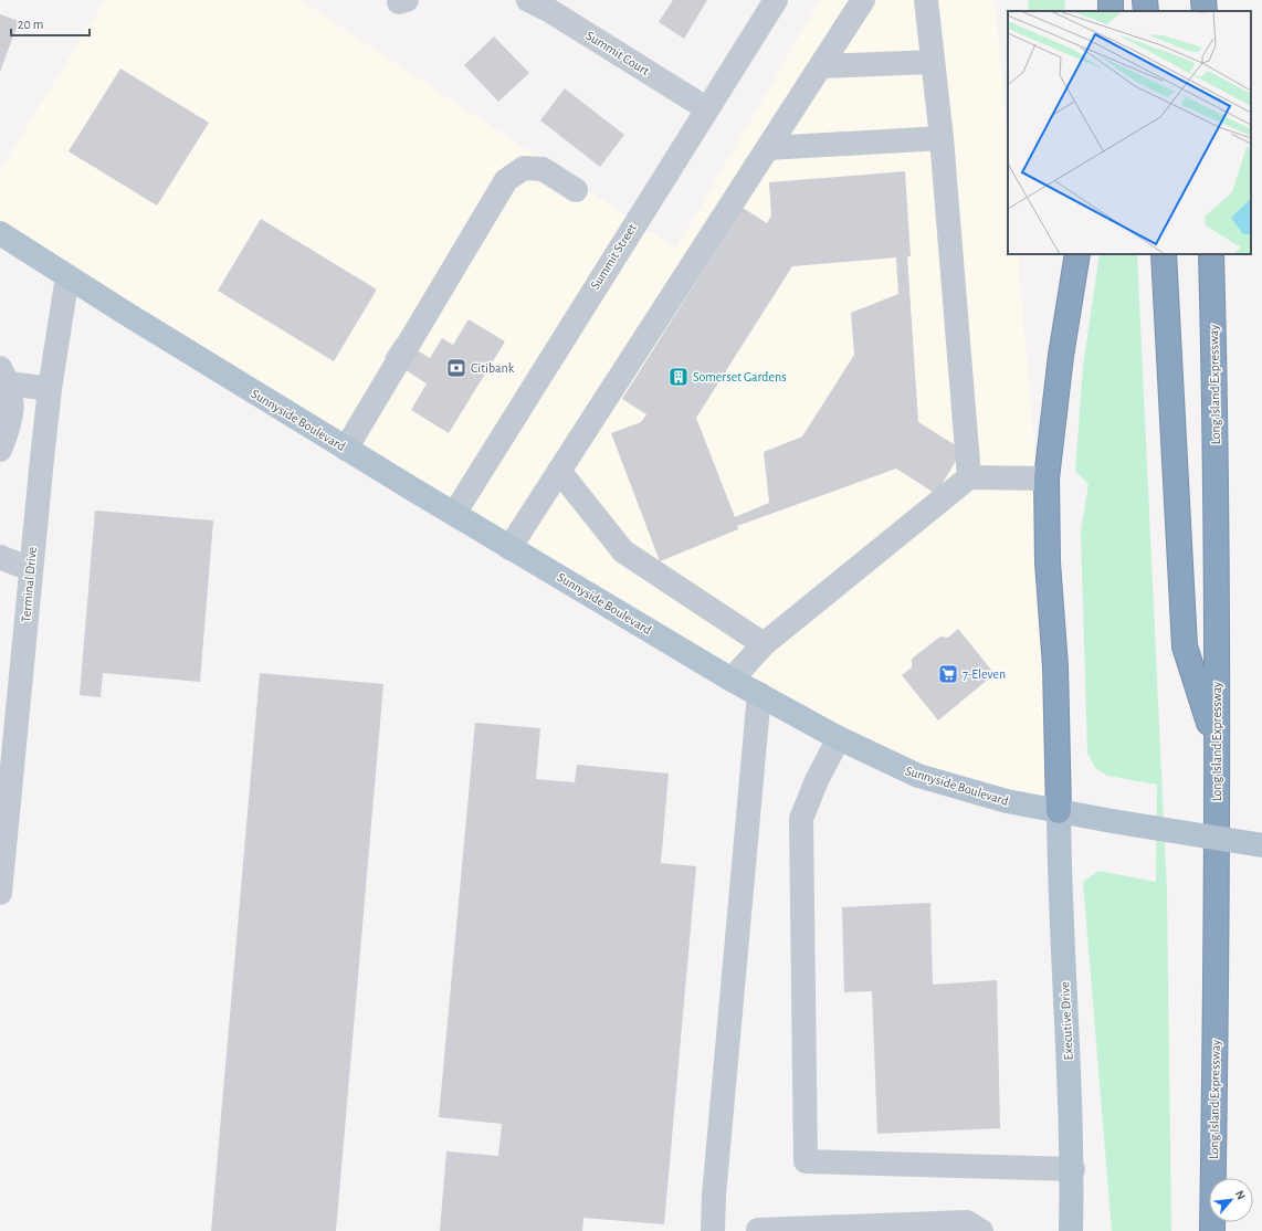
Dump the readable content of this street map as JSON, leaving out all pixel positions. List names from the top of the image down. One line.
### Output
{"streets":{"highway":["Long Island Expressway"],"main road":["Sunnyside Boulevard","Executive Drive"],"street":["Summit Court","Summit Street","Terminal Drive"]},"crossings":[["Summit Court","Summit Street"],["Summit Street","Sunnyside Boulevard"],["Sunnyside Boulevard","Terminal Drive"],["Sunnyside Boulevard","Executive Drive"]],"places":{"bank":["Citibank"],"building":["Somerset Gardens"],"supermarket":["7-Eleven"]},"scale_bar":"20 m","north":"top right"}
